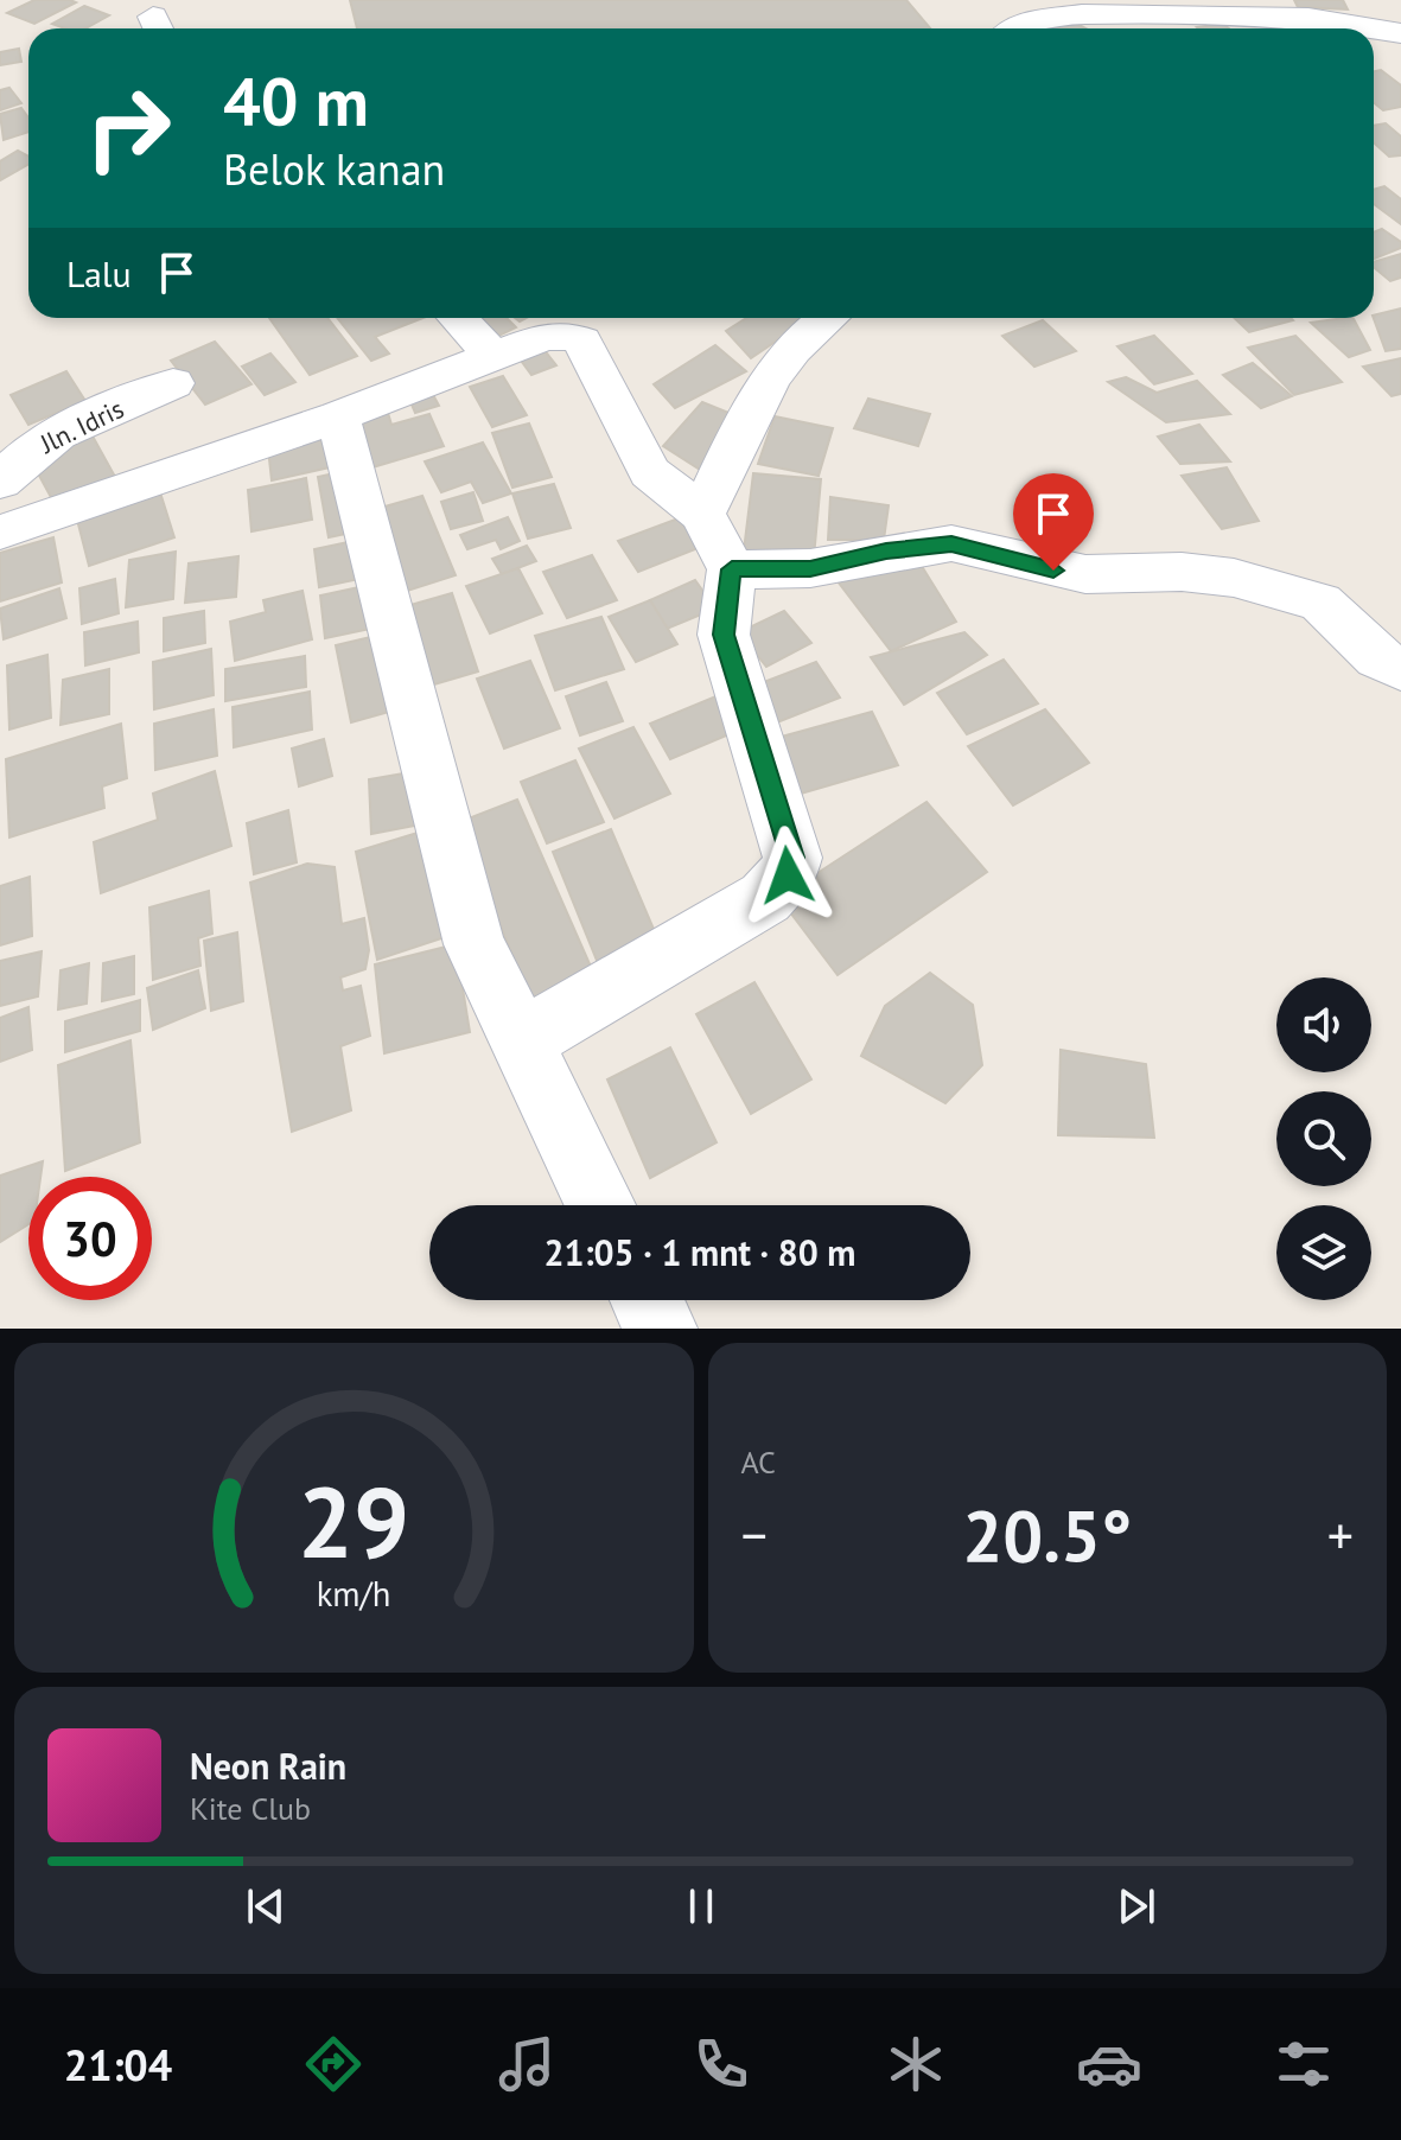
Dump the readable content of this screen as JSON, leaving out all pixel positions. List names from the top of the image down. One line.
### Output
{"streets":{"street":["Jln. Idris"]},"page":{"turn":["40 m","Belok kanan"],"then":"Lalu","limit":"30","trip":"21:05 · 1 mnt · 80 m","tile":"AC","heat":["−","20.5°","+"],"song":["Neon Rain","Kite Club"],"tabs":"21:04","gauge":["29","km/h"]}}
